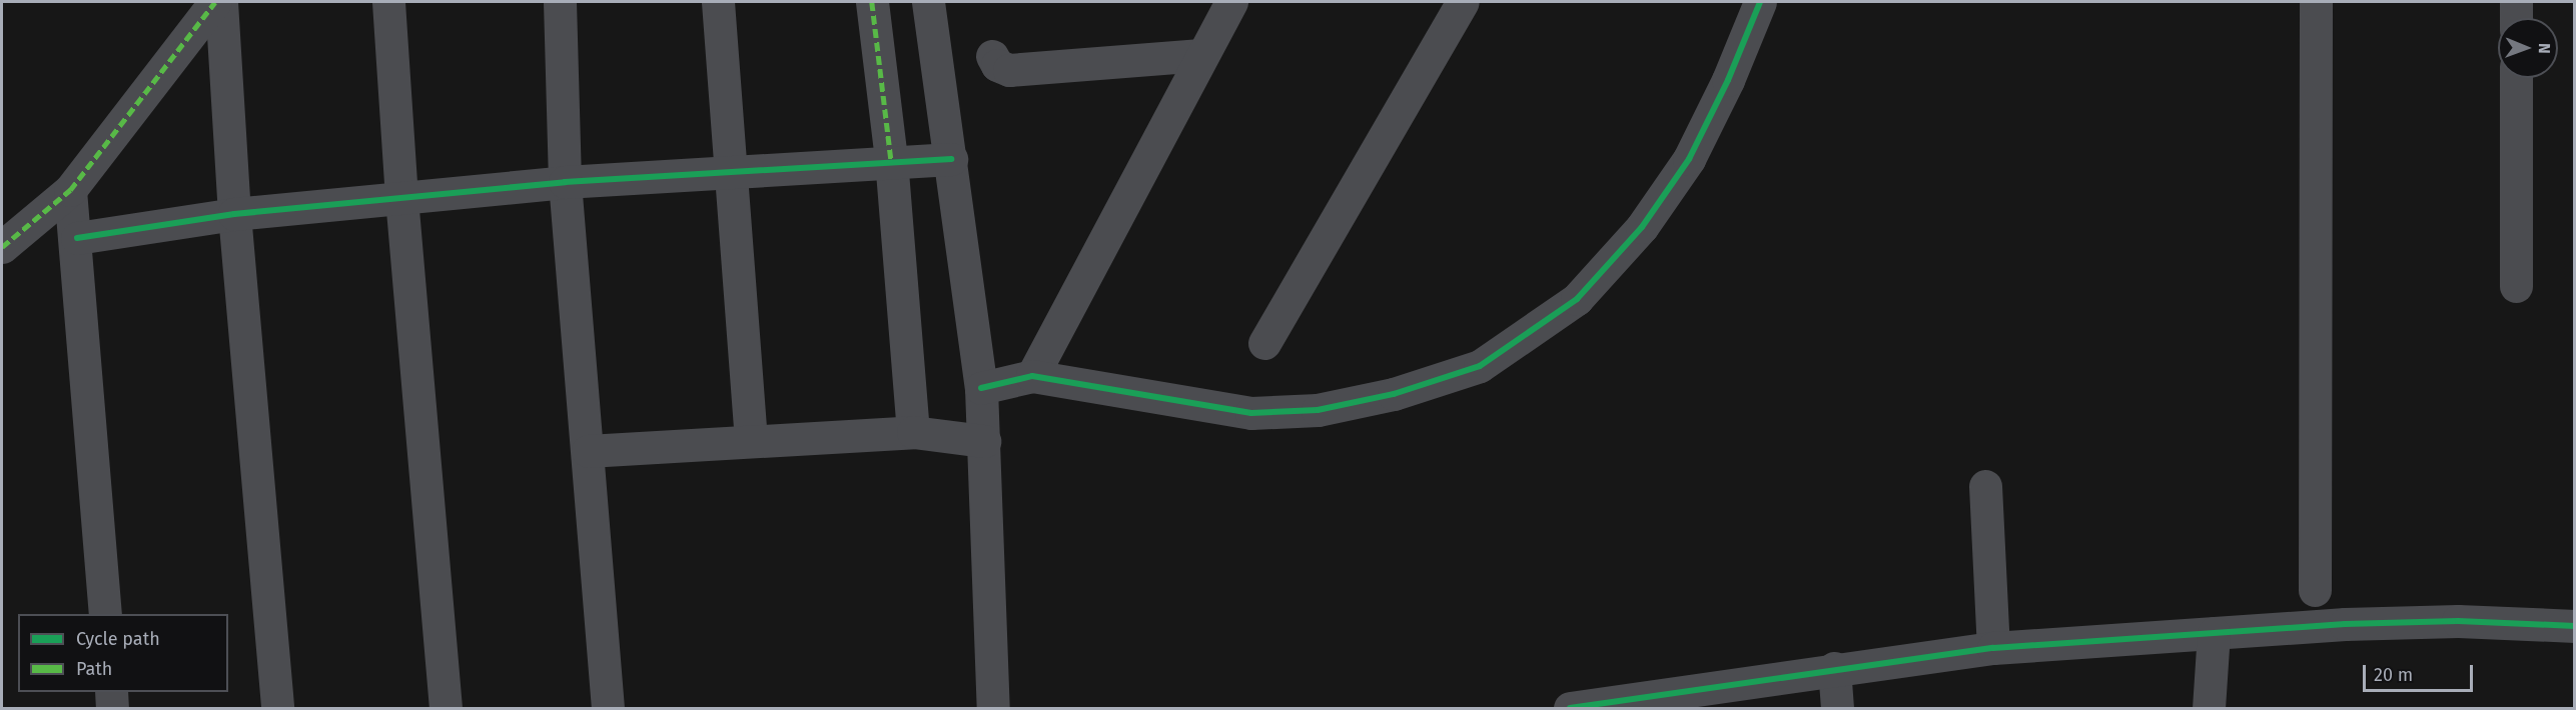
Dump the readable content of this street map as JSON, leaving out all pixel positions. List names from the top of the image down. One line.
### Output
{"legend":["Cycle path","Path"],"scale_bar":"20 m","north":"right"}
